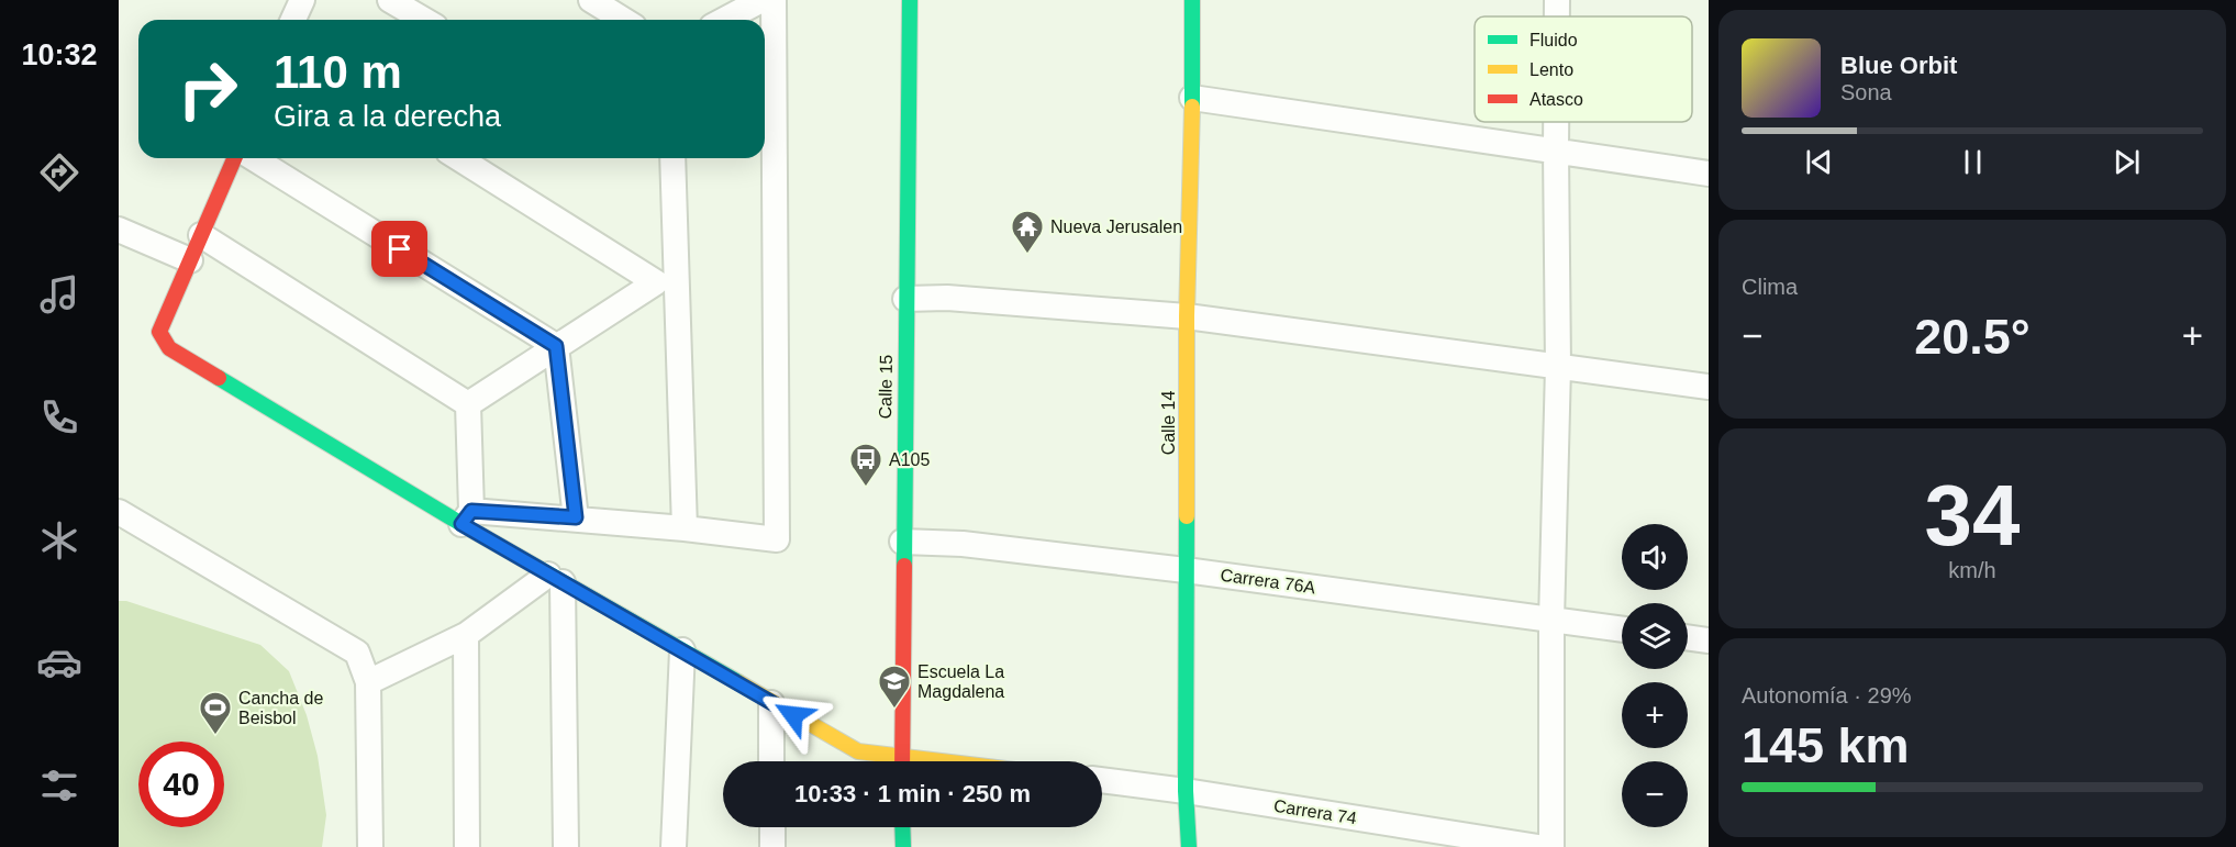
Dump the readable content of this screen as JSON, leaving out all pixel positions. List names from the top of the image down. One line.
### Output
{"streets":{"street":["Calle 15","Calle 14","Carrera 76A","Carrera 74"]},"crossings":[["Calle 15","Carrera 76A"],["Calle 14","Carrera 76A"],["Calle 14","Carrera 74"]],"places":{"temple":["Nueva Jerusalen"],"bus stop":["A105"],"school or university":["Escuela La Magdalena"],"sports":["Cancha de Beisbol"]},"legend":["Fluido","Lento","Atasco"],"page":{"tabs":"10:32","turn":["110 m","Gira a la derecha"],"song":["Blue Orbit","Sona"],"tile":["Clima",["34","km/h"],["Autonomía · 29%","145 km"]],"heat":["−","20.5°","+"],"map_buttons":["+","−"],"limit":"40","trip":"10:33 · 1 min · 250 m"}}
